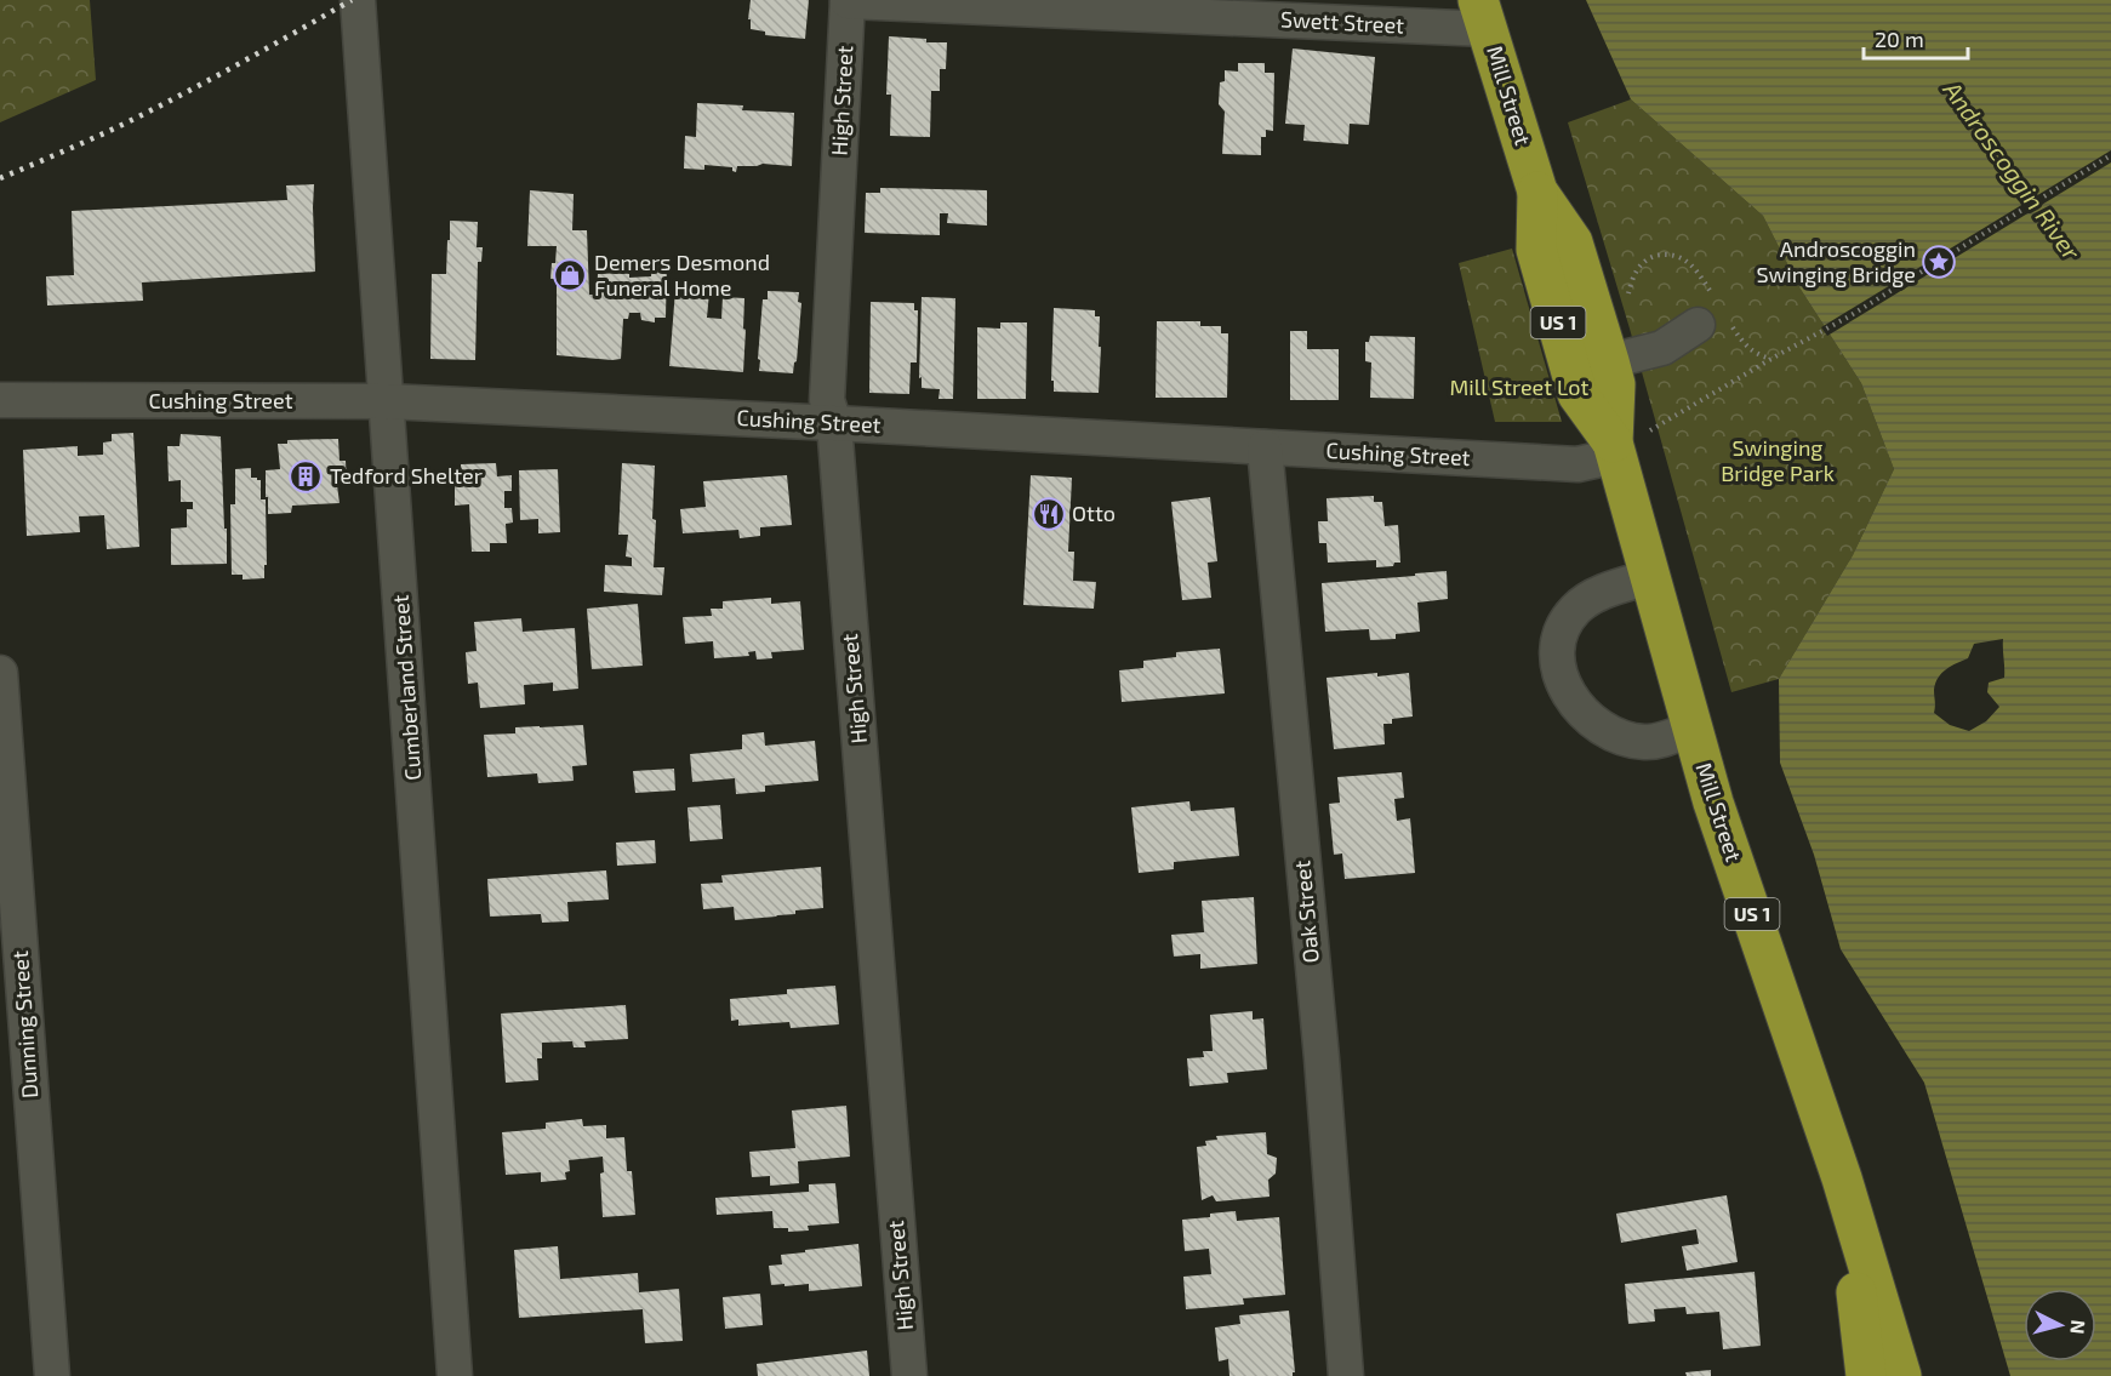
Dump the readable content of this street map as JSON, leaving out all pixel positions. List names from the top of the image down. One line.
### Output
{"streets":{"highway":["Mill Street","US 1"],"street":["Swett Street","High Street","Cushing Street","Cumberland Street","Oak Street","Dunning Street"]},"crossings":[["Swett Street","Mill Street"],["Swett Street","High Street"],["Mill Street","US 1"],["Mill Street","Cushing Street"],["High Street","Cushing Street"],["Cushing Street","Cumberland Street"],["Cushing Street","Oak Street"]],"water":["Androscoggin River"],"parks":["Mill Street Lot","Swinging Bridge Park"],"places":{"place":["Androscoggin Swinging Bridge"],"shop":["Demers Desmond Funeral Home"],"building":["Tedford Shelter"],"restaurant":["Otto"]},"scale_bar":"20 m","north":"right"}
